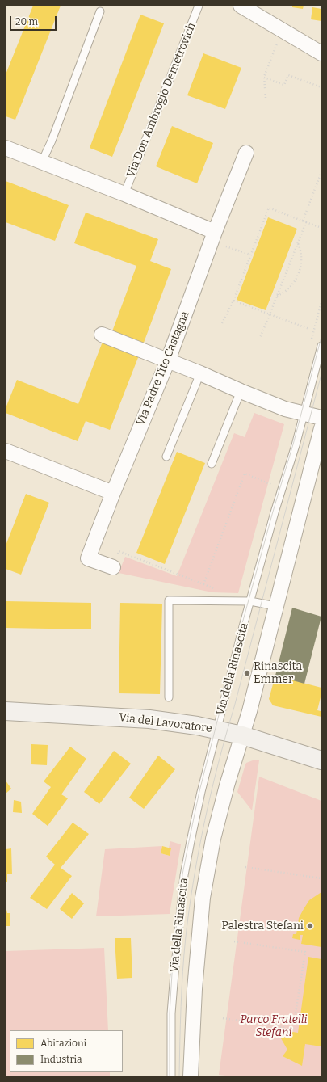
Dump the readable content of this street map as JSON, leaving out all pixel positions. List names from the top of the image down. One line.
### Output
{"streets":{"street":["Via Padre Tito Castagna","Via della Rinascita","Via del Lavoratore"],"lane":["Via Don Ambrogio Demetrovich"]},"crossings":[["Via della Rinascita","Via del Lavoratore"]],"parks":["Parco Fratelli Stefani"],"places":["Rinascita Emmer","Palestra Stefani"],"legend":["Abitazioni","Industria"],"scale_bar":"20 m"}
